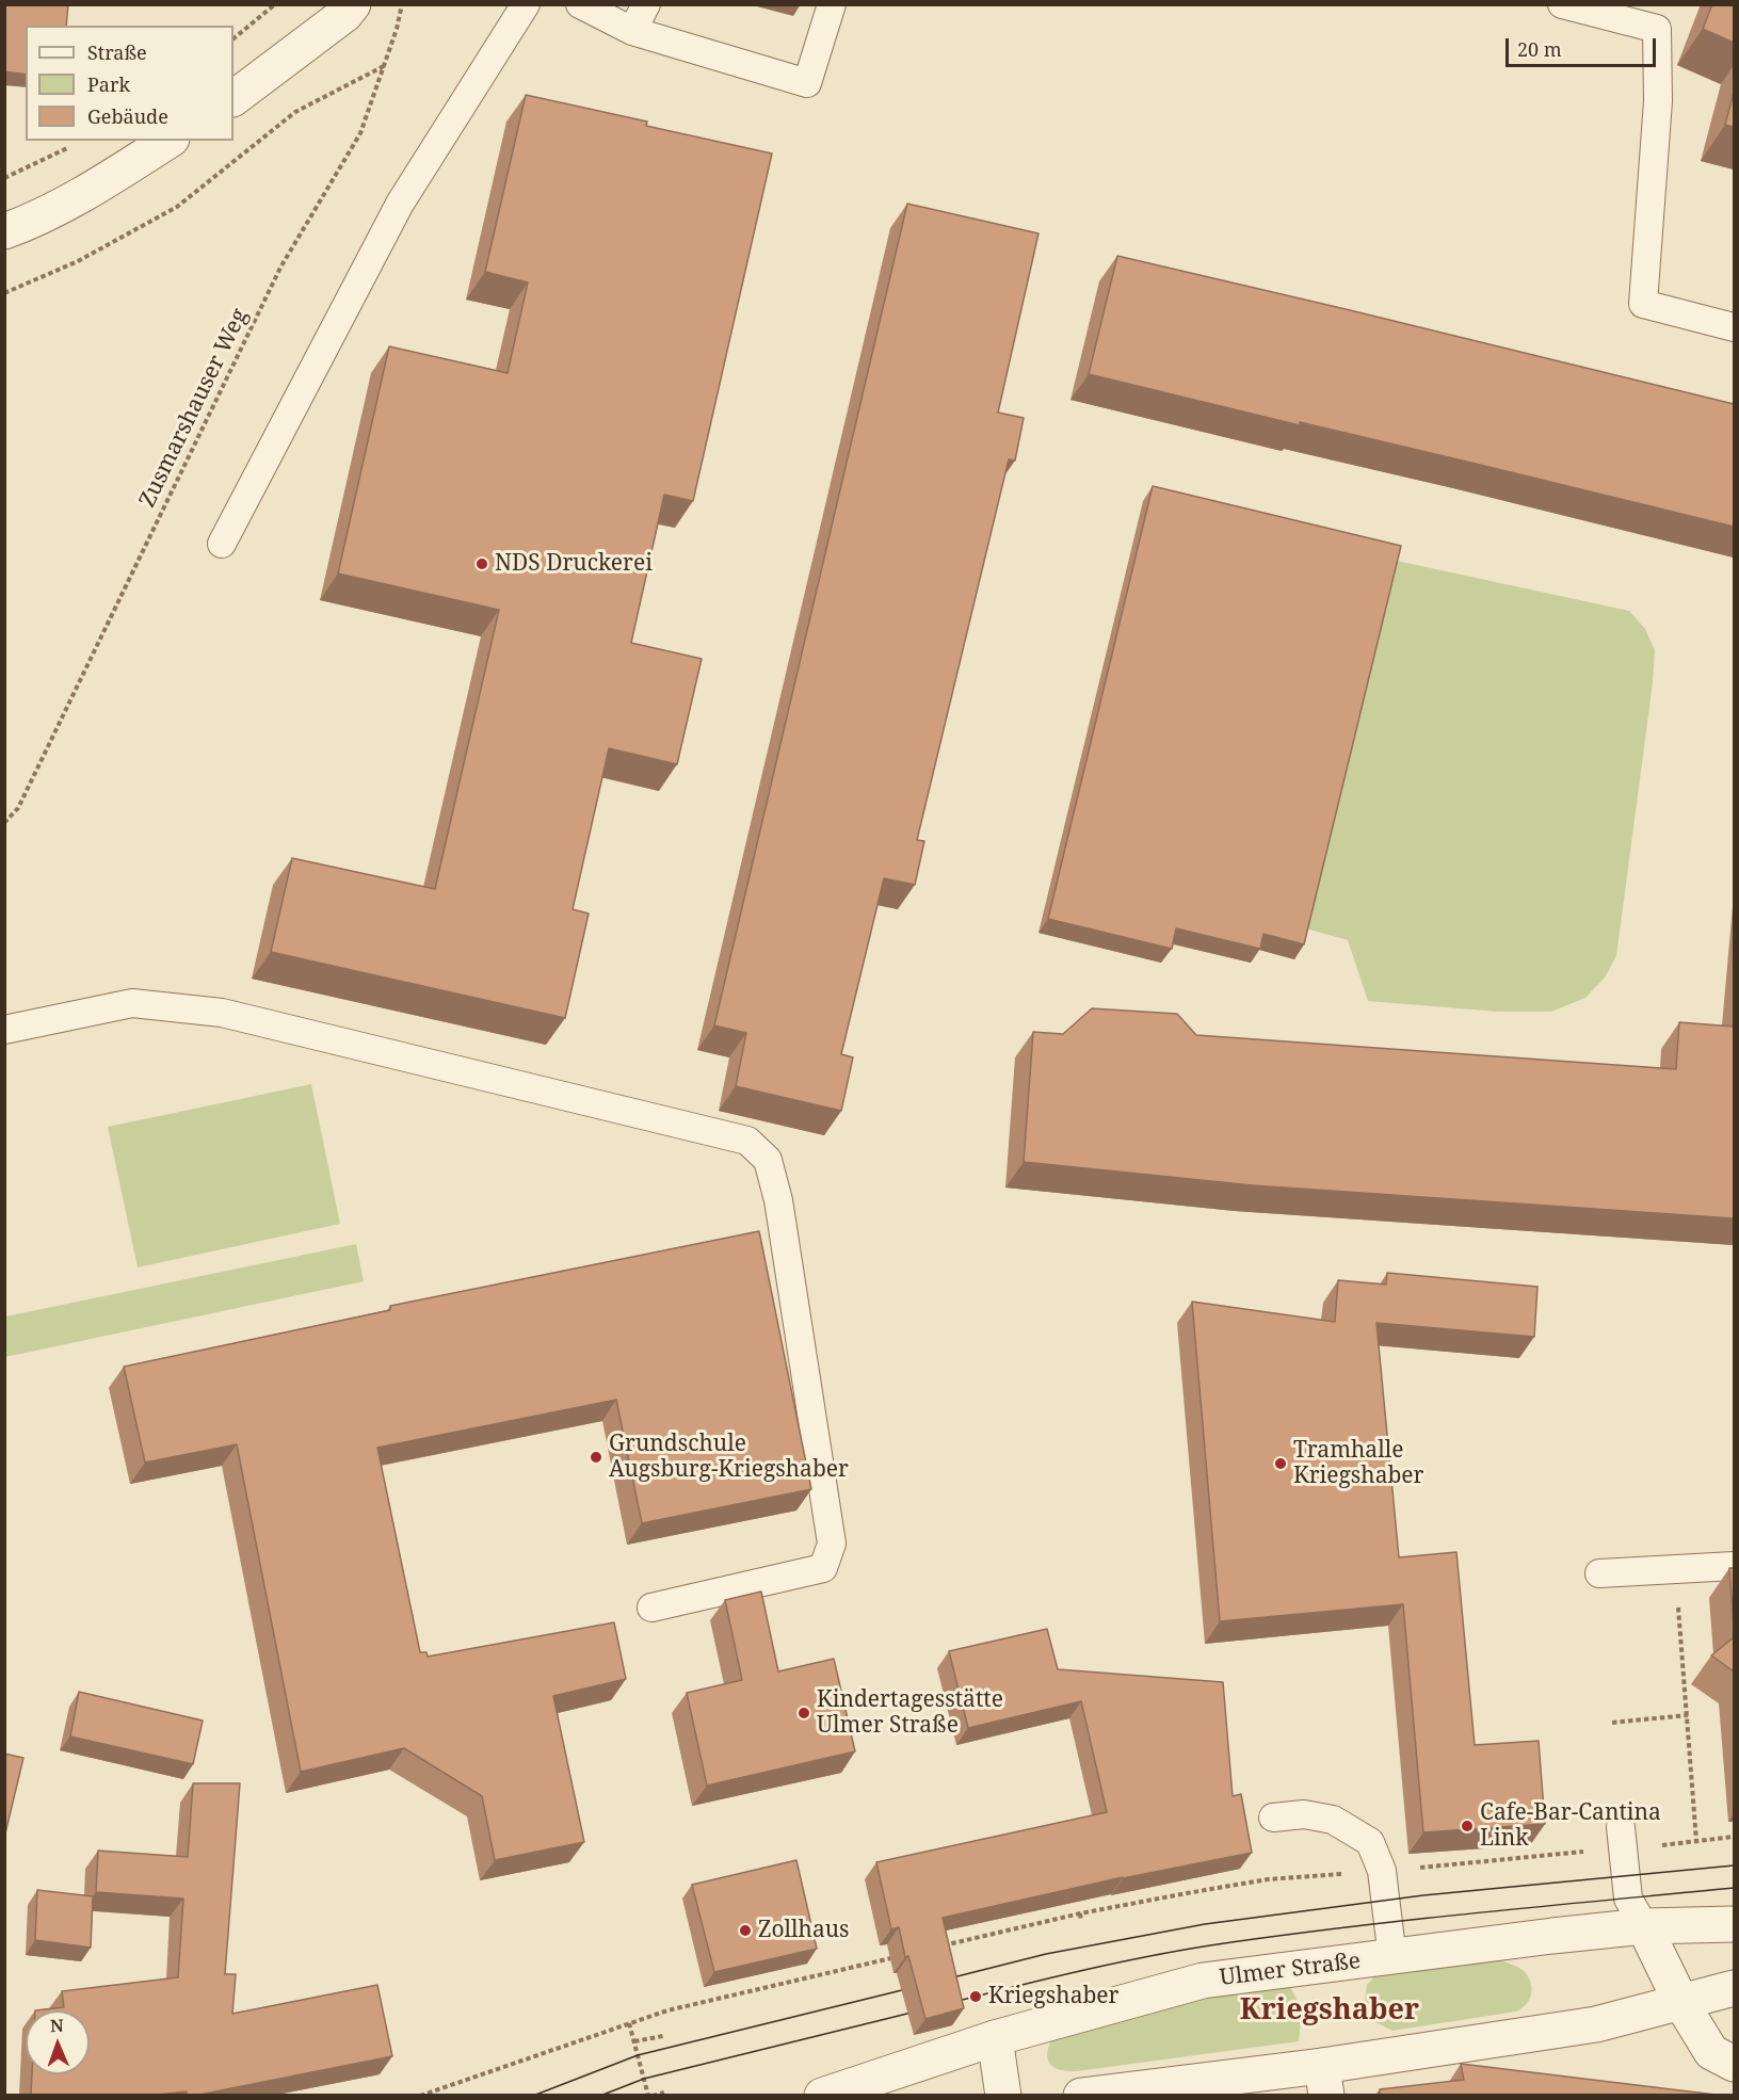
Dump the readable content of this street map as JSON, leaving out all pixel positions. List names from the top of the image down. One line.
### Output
{"streets":{"street":["Ulmer Straße"],"path":["Zusmarshauser Weg"]},"districts":["Kriegshaber"],"places":["NDS Druckerei","Grundschule Augsburg-Kriegshaber","Tramhalle Kriegshaber","Kindertagesstätte Ulmer Straße","Cafe-Bar-Cantina Link","Zollhaus","Kriegshaber"],"legend":["Straße","Park","Gebäude"],"scale_bar":"20 m","north":"top"}
